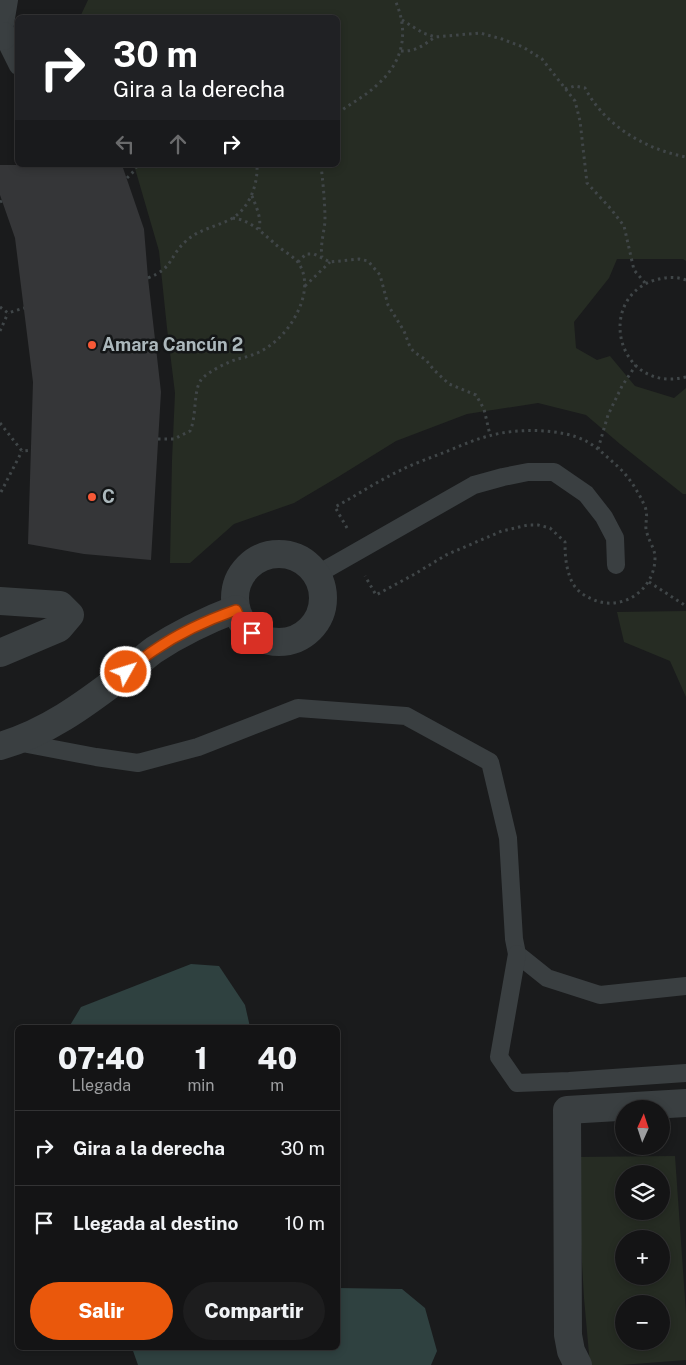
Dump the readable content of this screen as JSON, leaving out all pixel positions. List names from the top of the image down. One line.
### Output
{"places":["Amara Cancún 2","C"],"north":"top","page":{"turn":["30 m","Gira a la derecha"],"eta":["07:40","Llegada","1","min","40","m"],"map_buttons":["+","−"],"list":[{"name":"Gira a la derecha","value":"30 m"},{"name":"Llegada al destino","value":"10 m"}],"buttons":["Salir","Compartir"]}}
